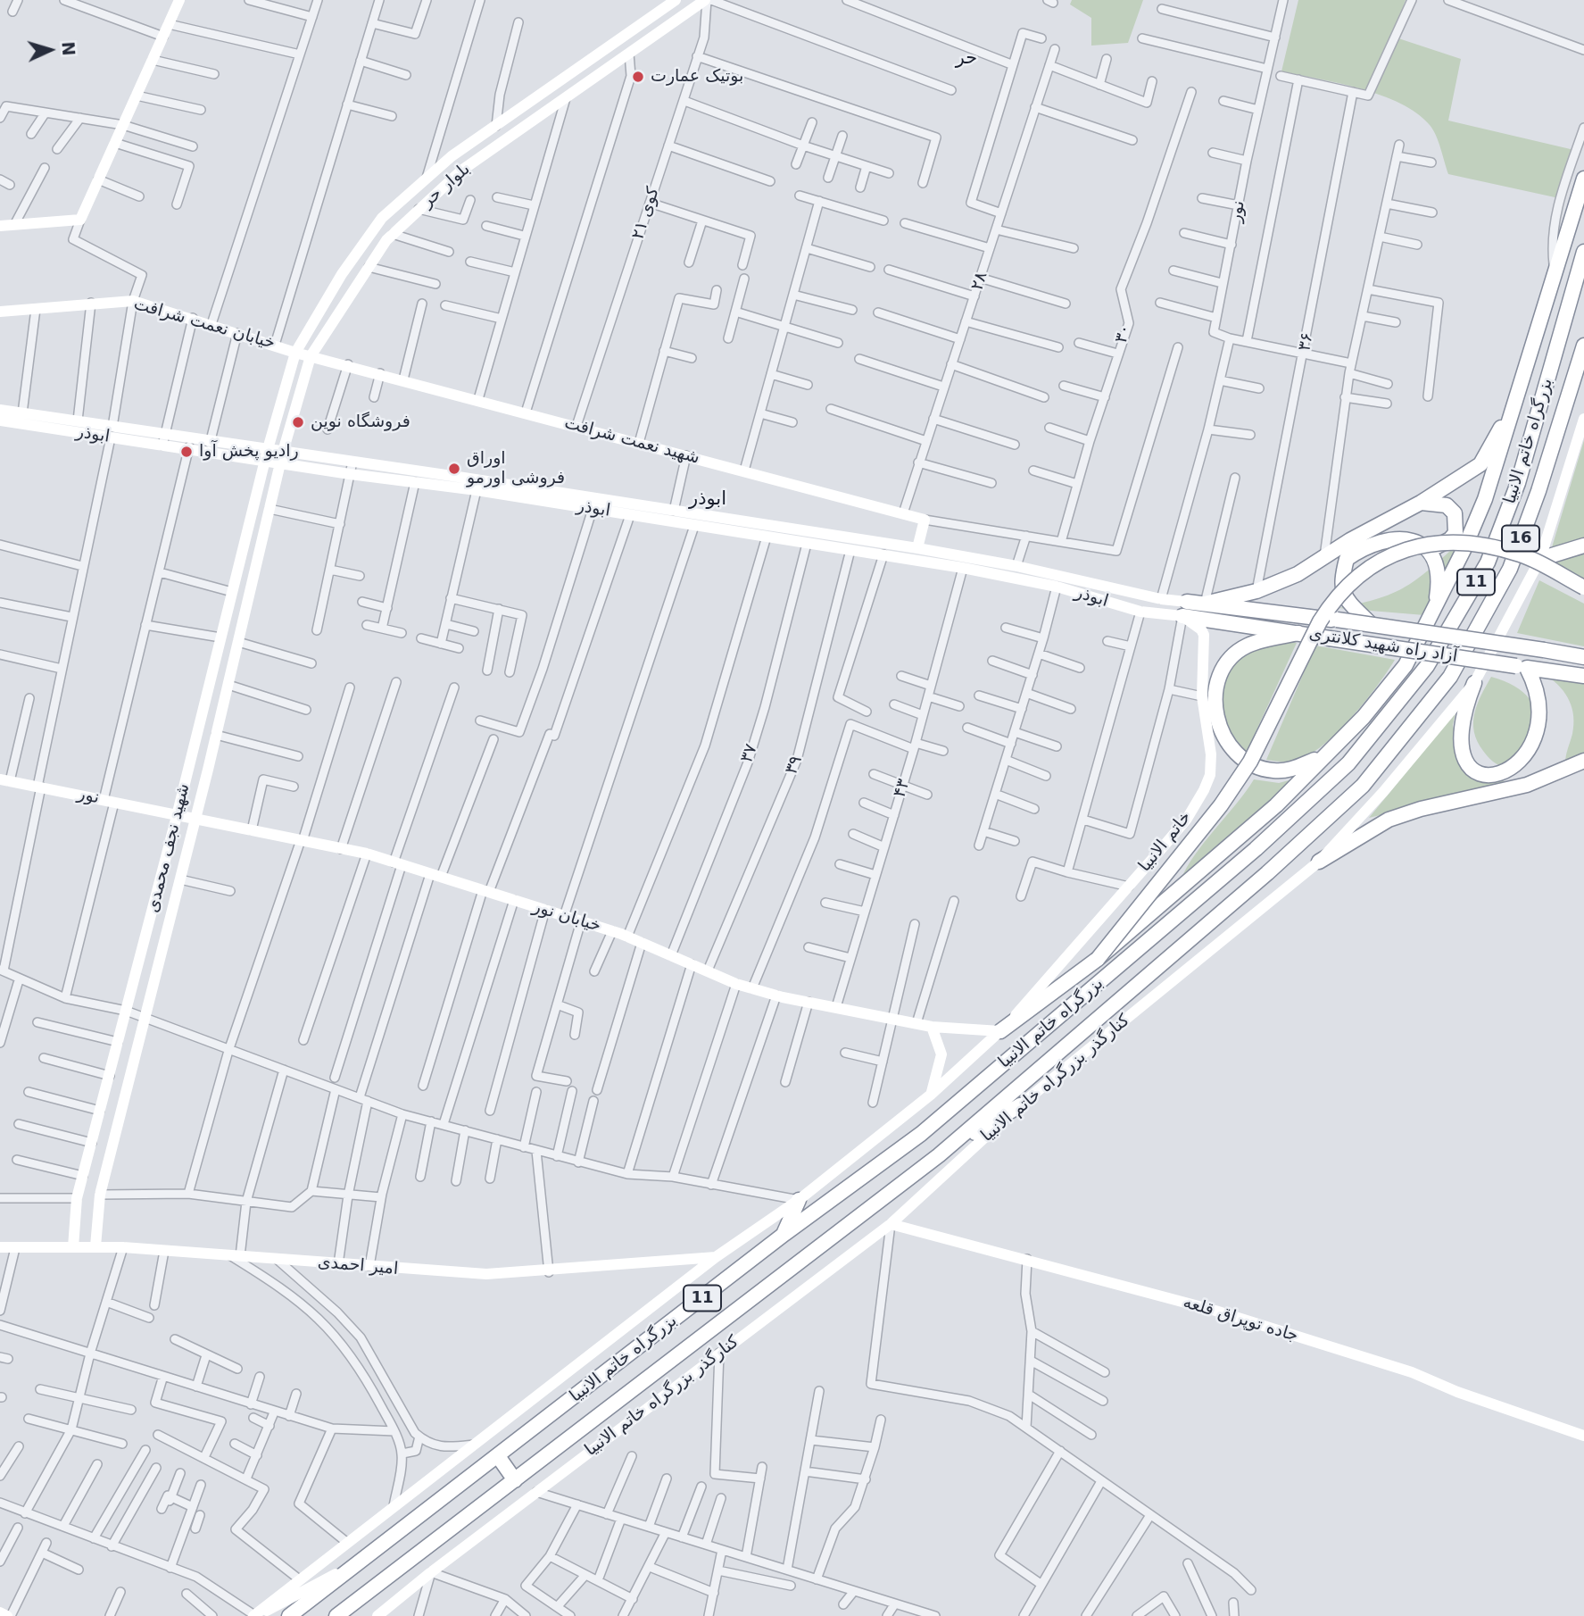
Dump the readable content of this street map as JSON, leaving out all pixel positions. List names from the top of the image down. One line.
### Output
{"streets":{"highway":["بزرگراه خاتم الانبیا","16","11","آزاد راه شهید کلانتری"],"main road":["بلوار حر","نور","خیابان نعمت شرافت","ابوذر","شهید نعمت شرافت","خاتم الانبیا","شهید نجف محمدی","خیابان نور","کنارگذر بزرگراه خاتم الانبیا","امیر احمدی","جاده توپراق قلعه"],"street":["کوی ۲۱","۲۸","۳۰","۳۶","۳۷","۳۹","۴۳"]},"crossings":[["بلوار حر","کوی ۲۱"],["بلوار حر","خیابان نعمت شرافت"],["بلوار حر","ابوذر"],["بلوار حر","شهید نعمت شرافت"],["بلوار حر","شهید نجف محمدی"],["نور","شهید نجف محمدی"],["نور","خیابان نور"],["کوی ۲۱","شهید نعمت شرافت"],["۲۸","شهید نعمت شرافت"],["خیابان نعمت شرافت","شهید نعمت شرافت"],["ابوذر","آزاد راه شهید کلانتری"],["ابوذر","۳۷"],["ابوذر","۳۹"],["ابوذر","۴۳"],["ابوذر","خاتم الانبیا"],["ابوذر","شهید نجف محمدی"],["آزاد راه شهید کلانتری","خاتم الانبیا"],["۳۷","خیابان نور"],["۳۹","خیابان نور"],["۴۳","خیابان نور"],["خاتم الانبیا","خیابان نور"],["شهید نجف محمدی","خیابان نور"],["شهید نجف محمدی","امیر احمدی"],["کنارگذر بزرگراه خاتم الانبیا","جاده توپراق قلعه"]],"districts":["حر","ابوذر"],"places":["بوتیک عمارت","فروشگاه نوین","رادیو پخش آوا","اوراق فروشی اورمو"],"north":"right"}
